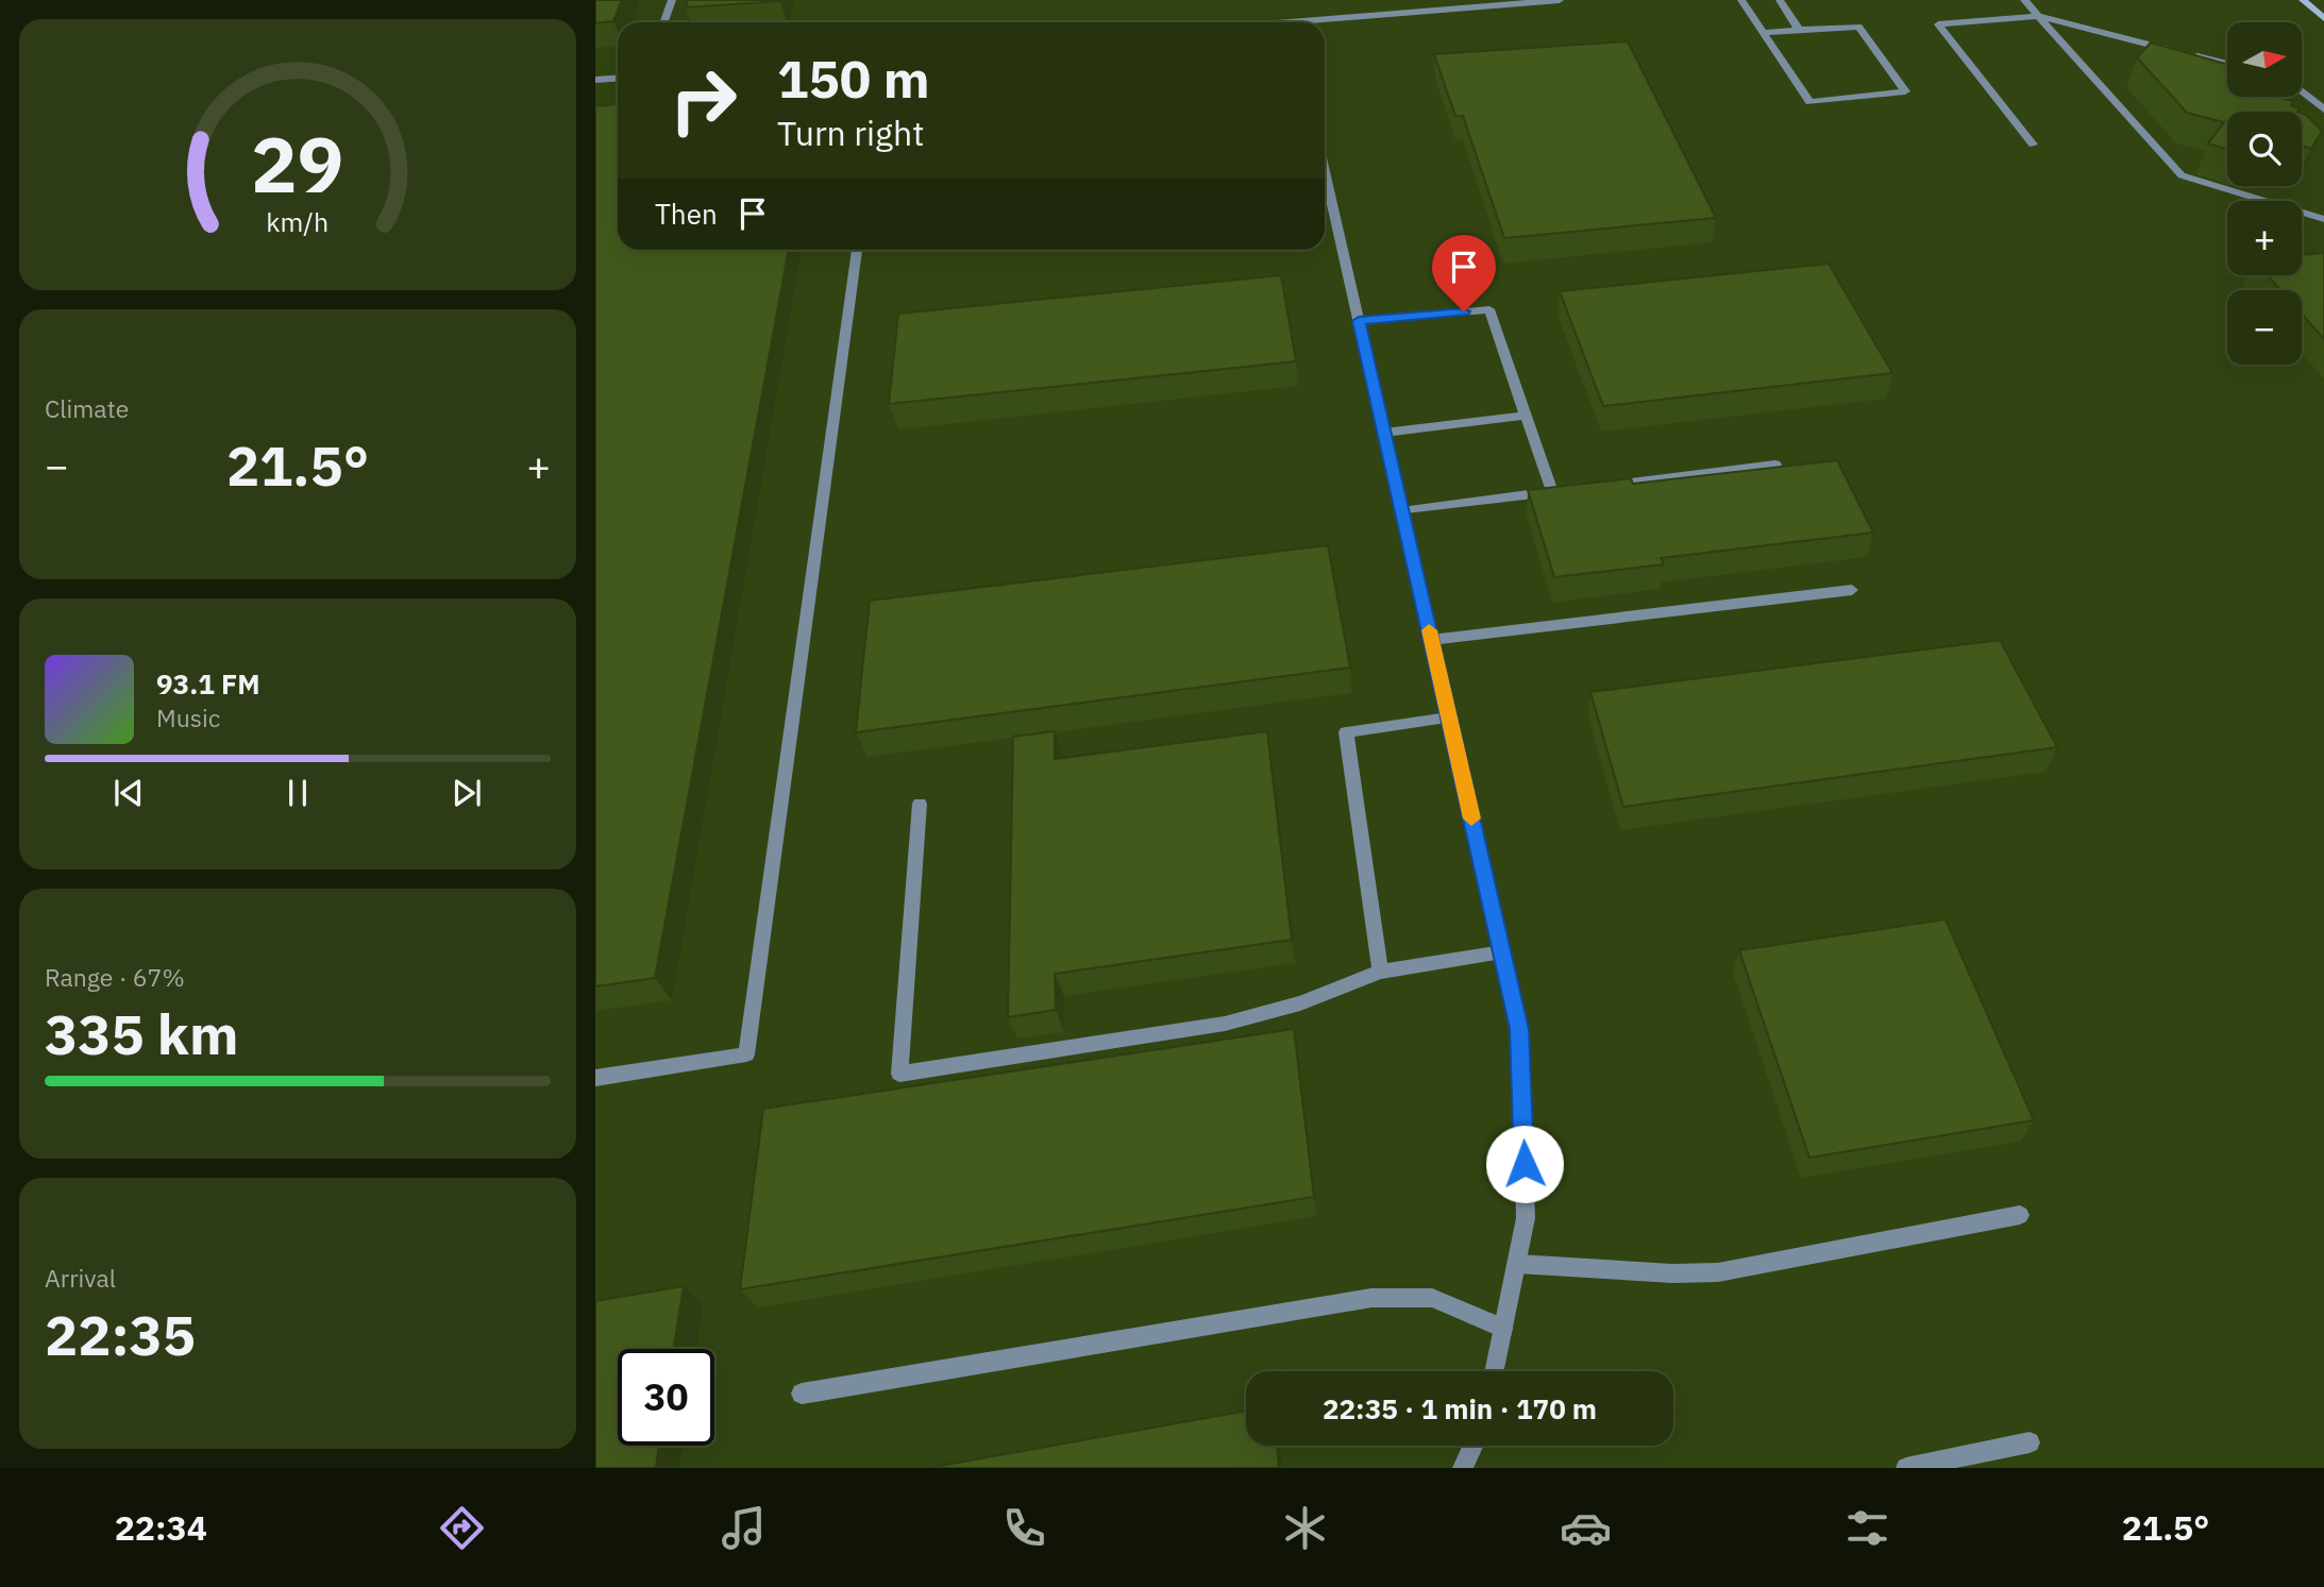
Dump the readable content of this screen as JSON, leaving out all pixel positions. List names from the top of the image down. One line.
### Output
{"north":"right","page":{"map_buttons":["+","−"],"turn":["150 m","Turn right"],"then":"Then","tile":["Climate",["Range · 67%","335 km"],["Arrival","22:35"]],"heat":["−","21.5°","+"],"song":["93.1 FM","Music"],"limit":"30","trip":"22:35 · 1 min · 170 m","tabs":["22:34","21.5°"],"gauge":["29","km/h"]}}
